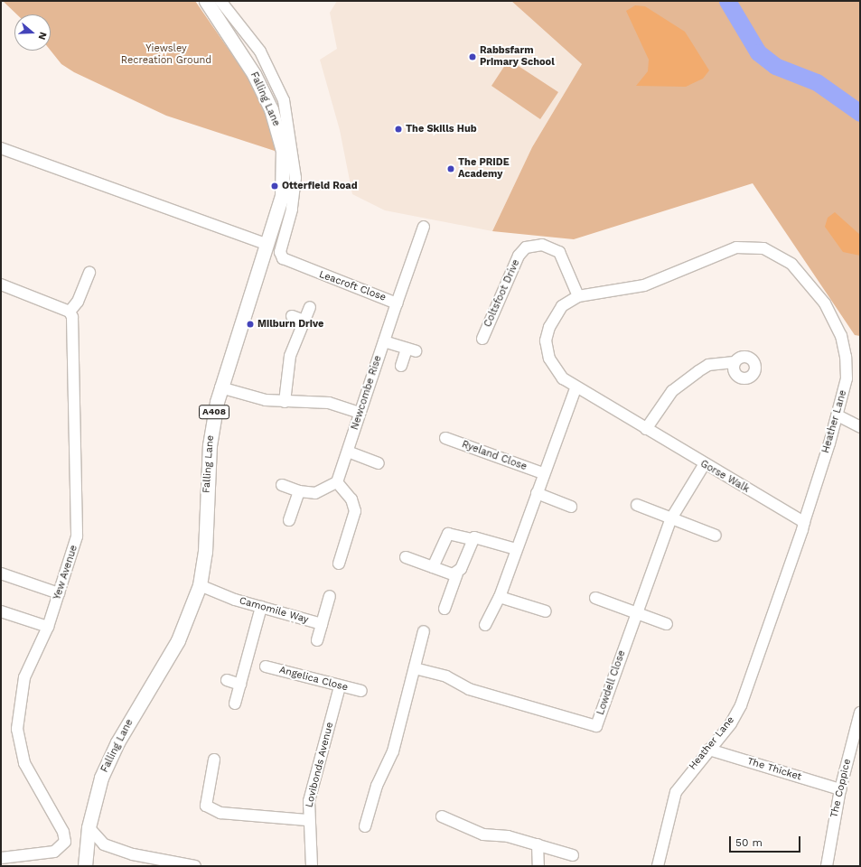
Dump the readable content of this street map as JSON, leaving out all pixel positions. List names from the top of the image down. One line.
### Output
{"streets":{"main road":["Falling Lane","A408"],"street":["Leacroft Close","Coltsfoot Drive","Newcombe Rise","Heather Lane","Ryeland Close","Gorse Walk","Yew Avenue","Camomile Way","Angelica Close","Lowdell Close","Lovibonds Avenue","The Thicket","The Coppice"]},"crossings":[["Falling Lane","Leacroft Close"],["Falling Lane","Camomile Way"],["Leacroft Close","Newcombe Rise"],["Coltsfoot Drive","Heather Lane"],["Heather Lane","Gorse Walk"],["Heather Lane","The Thicket"],["Gorse Walk","Lowdell Close"],["Angelica Close","Lovibonds Avenue"],["The Thicket","The Coppice"]],"parks":["Yiewsley Recreation Ground"],"places":["Rabbsfarm Primary School","The Skills Hub","The PRIDE Academy","Otterfield Road","Milburn Drive"],"scale_bar":"50 m","north":"right"}
